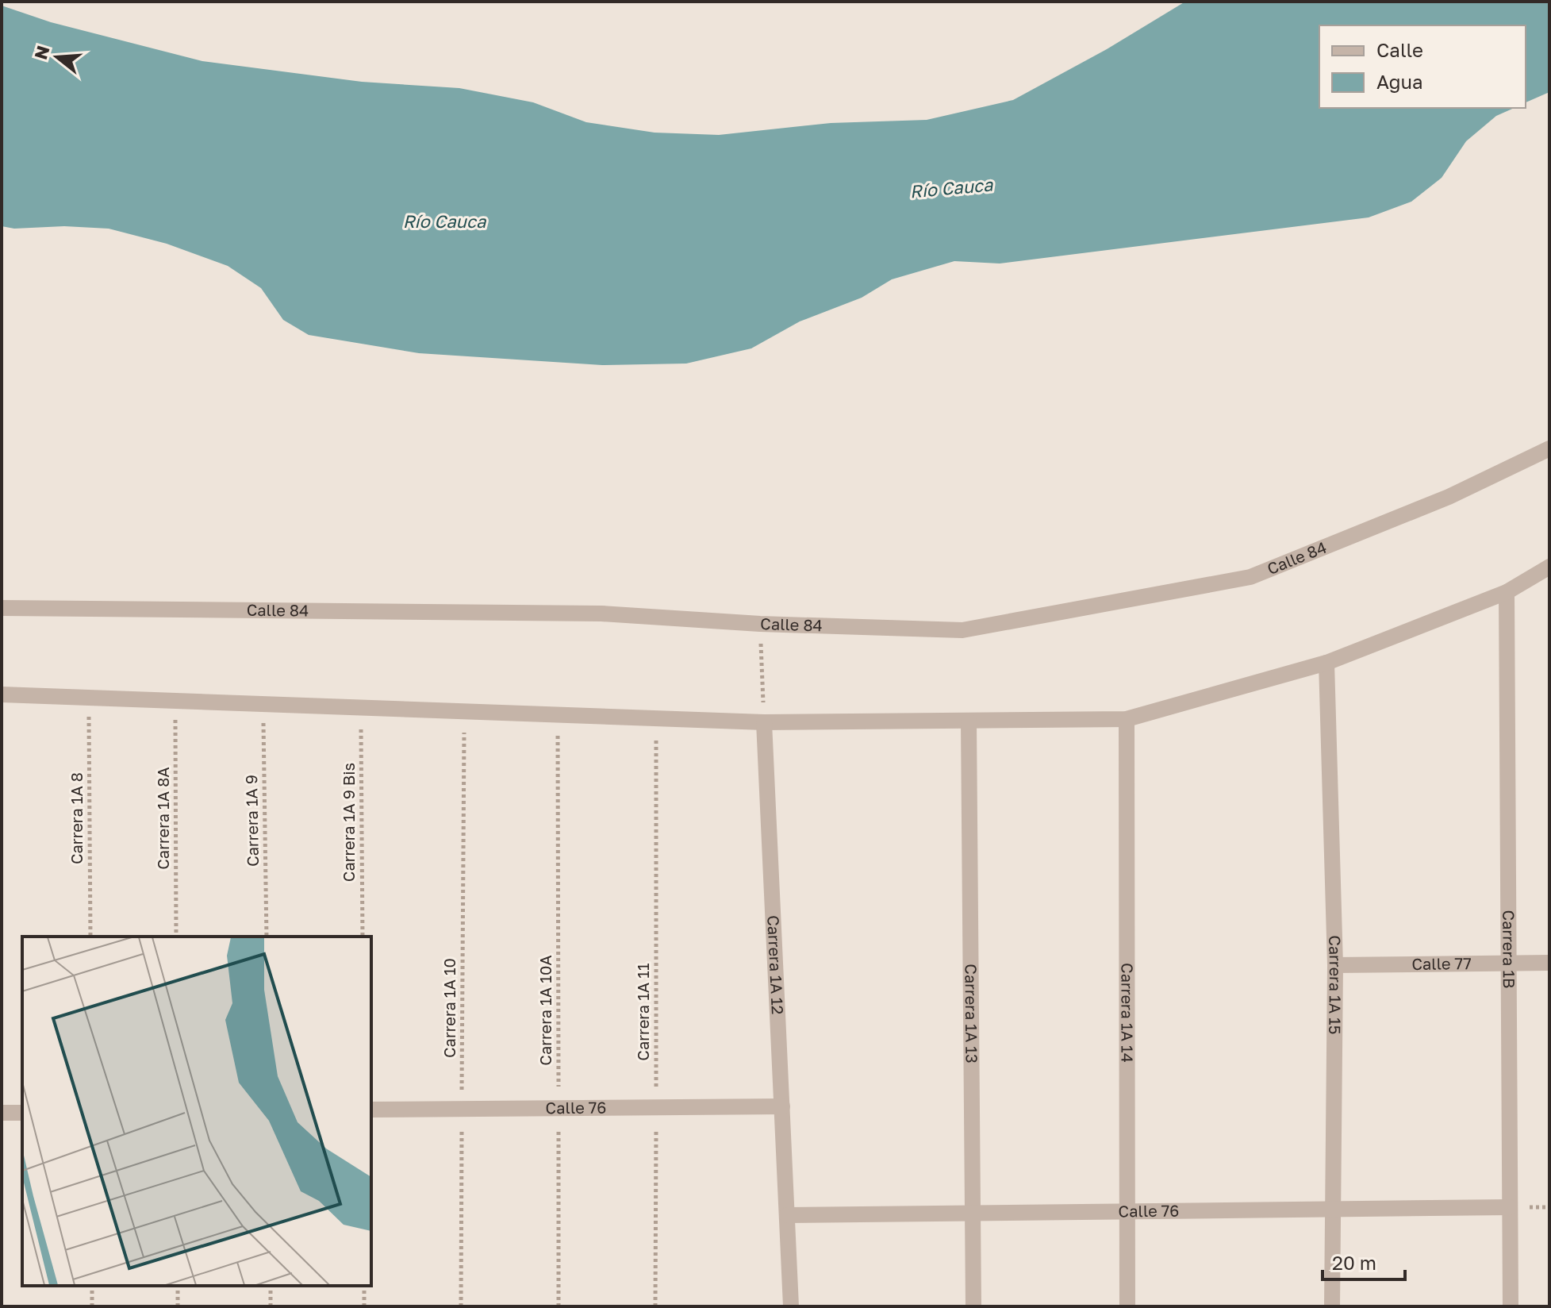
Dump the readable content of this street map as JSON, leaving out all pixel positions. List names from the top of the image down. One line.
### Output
{"streets":{"street":["Calle 84","Carrera 1B","Calle 77","Carrera 1A 12","Carrera 1A 15","Carrera 1A 14","Carrera 1A 13","Calle 76"],"path":["Carrera 1A 8","Carrera 1A 8A","Carrera 1A 9","Carrera 1A 9 Bis","Carrera 1A 10","Carrera 1A 10A","Carrera 1A 11"]},"crossings":[["Carrera 1B","Calle 77"],["Carrera 1B","Calle 76"],["Calle 77","Carrera 1A 15"],["Carrera 1A 12","Calle 76"],["Carrera 1A 15","Calle 76"],["Carrera 1A 10","Calle 76"],["Carrera 1A 10A","Calle 76"],["Carrera 1A 11","Calle 76"],["Carrera 1A 14","Calle 76"],["Carrera 1A 13","Calle 76"]],"water":["Río Cauca"],"legend":["Calle","Agua"],"scale_bar":"20 m","north":"left"}
